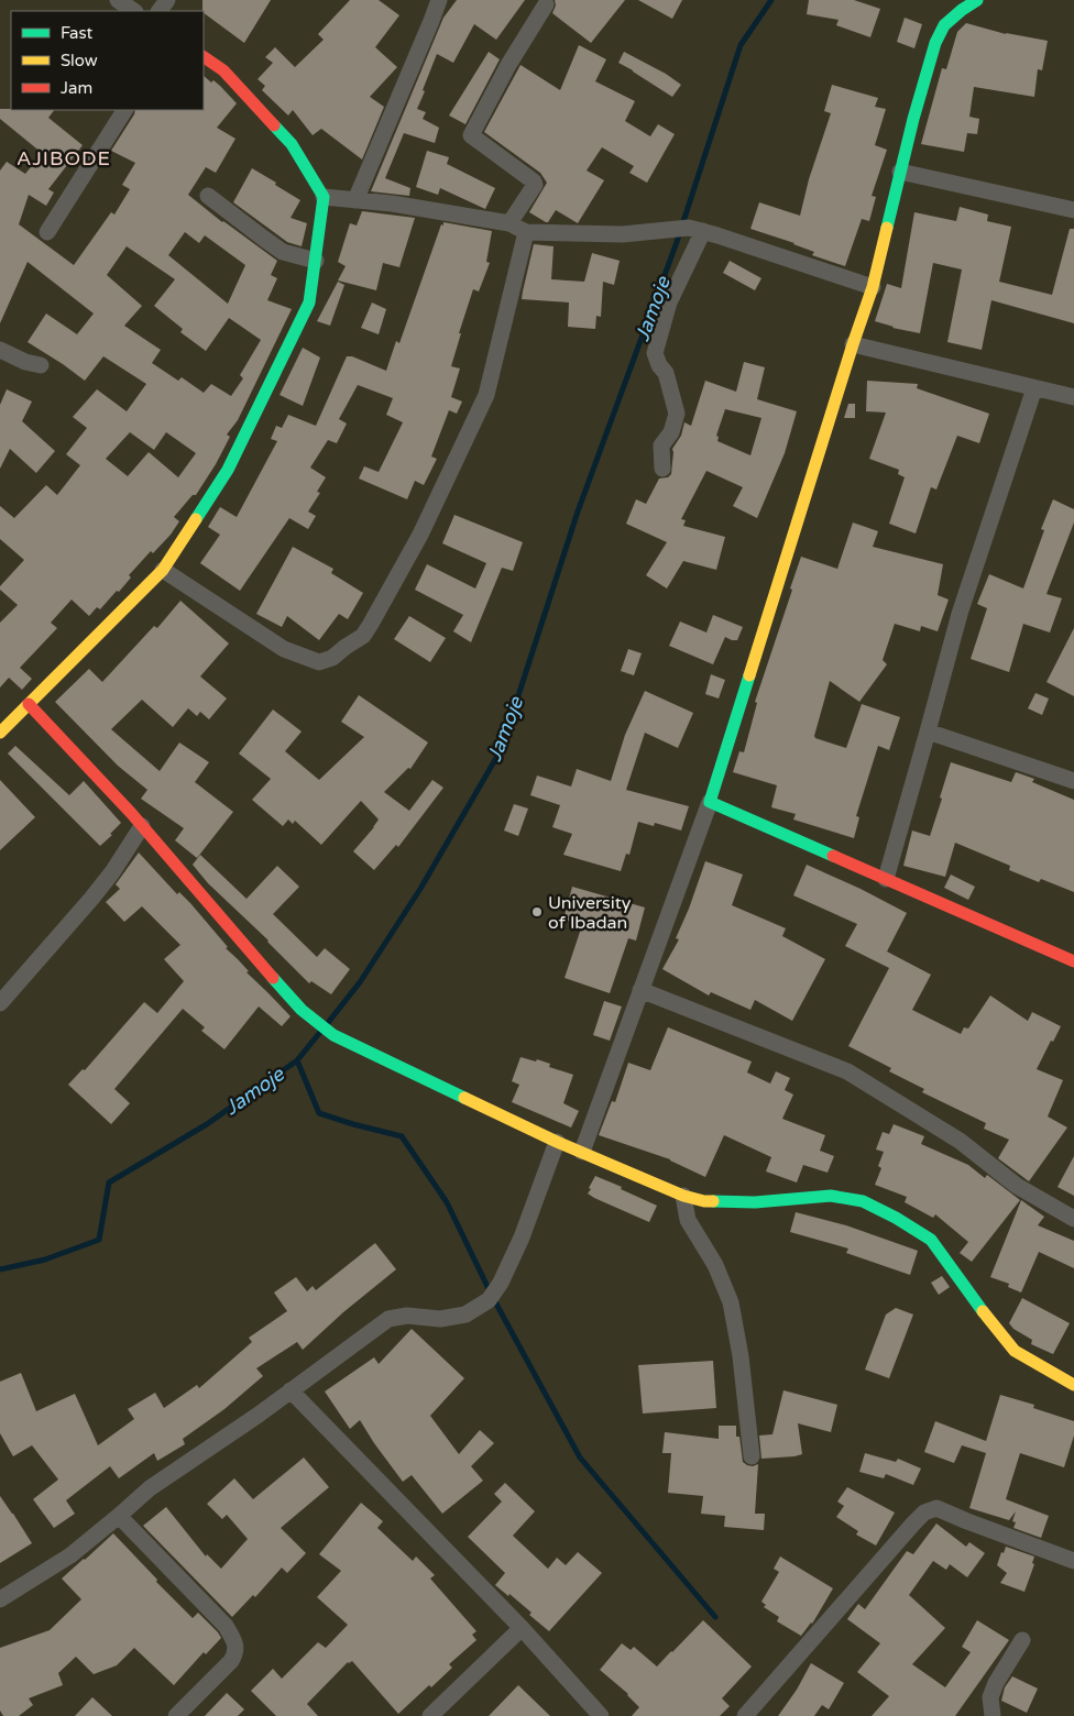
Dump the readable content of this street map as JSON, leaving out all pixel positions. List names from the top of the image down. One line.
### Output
{"districts":["AJIBODE"],"water":["Jamoje"],"places":["University of Ibadan"],"legend":["Fast","Slow","Jam"]}
